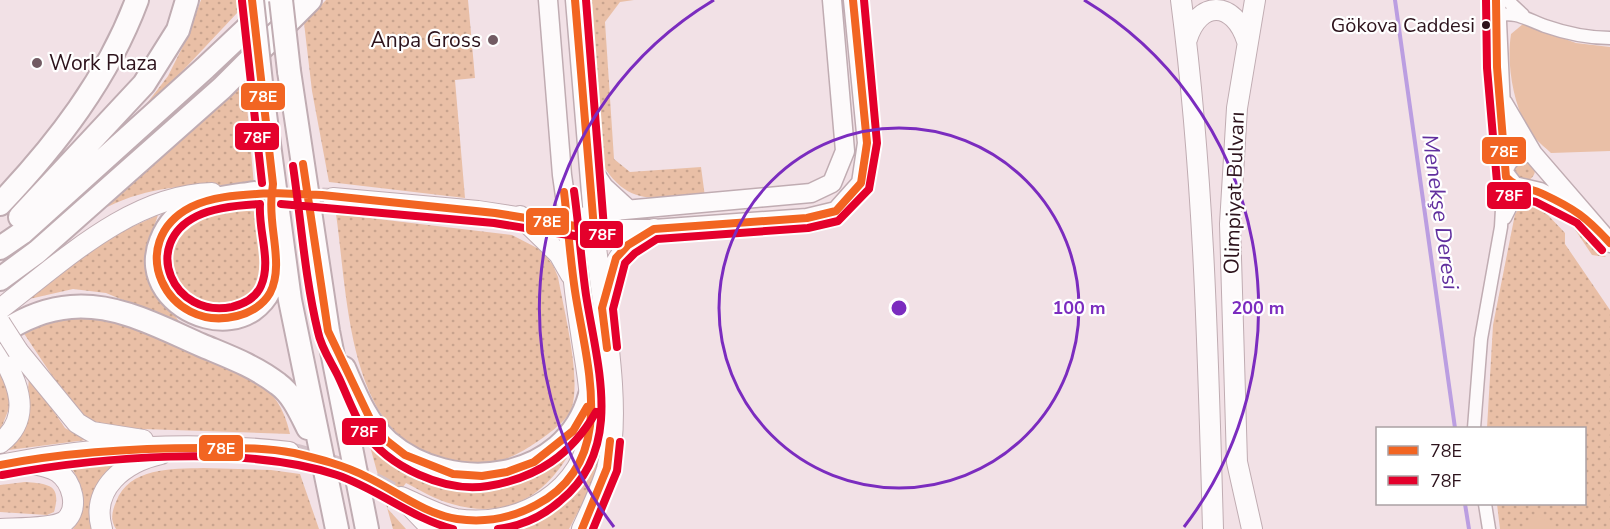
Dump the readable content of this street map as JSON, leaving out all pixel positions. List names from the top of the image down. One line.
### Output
{"streets":{"main road":["Olimpiyat Bulvarı"]},"water":["Menekşe Deresi"],"places":["Gökova Caddesi","Anpa Gross","Work Plaza"],"lines":["transit line 78E","transit line 78F"],"legend":["78E","78F"],"rings":["100 m","200 m"]}
